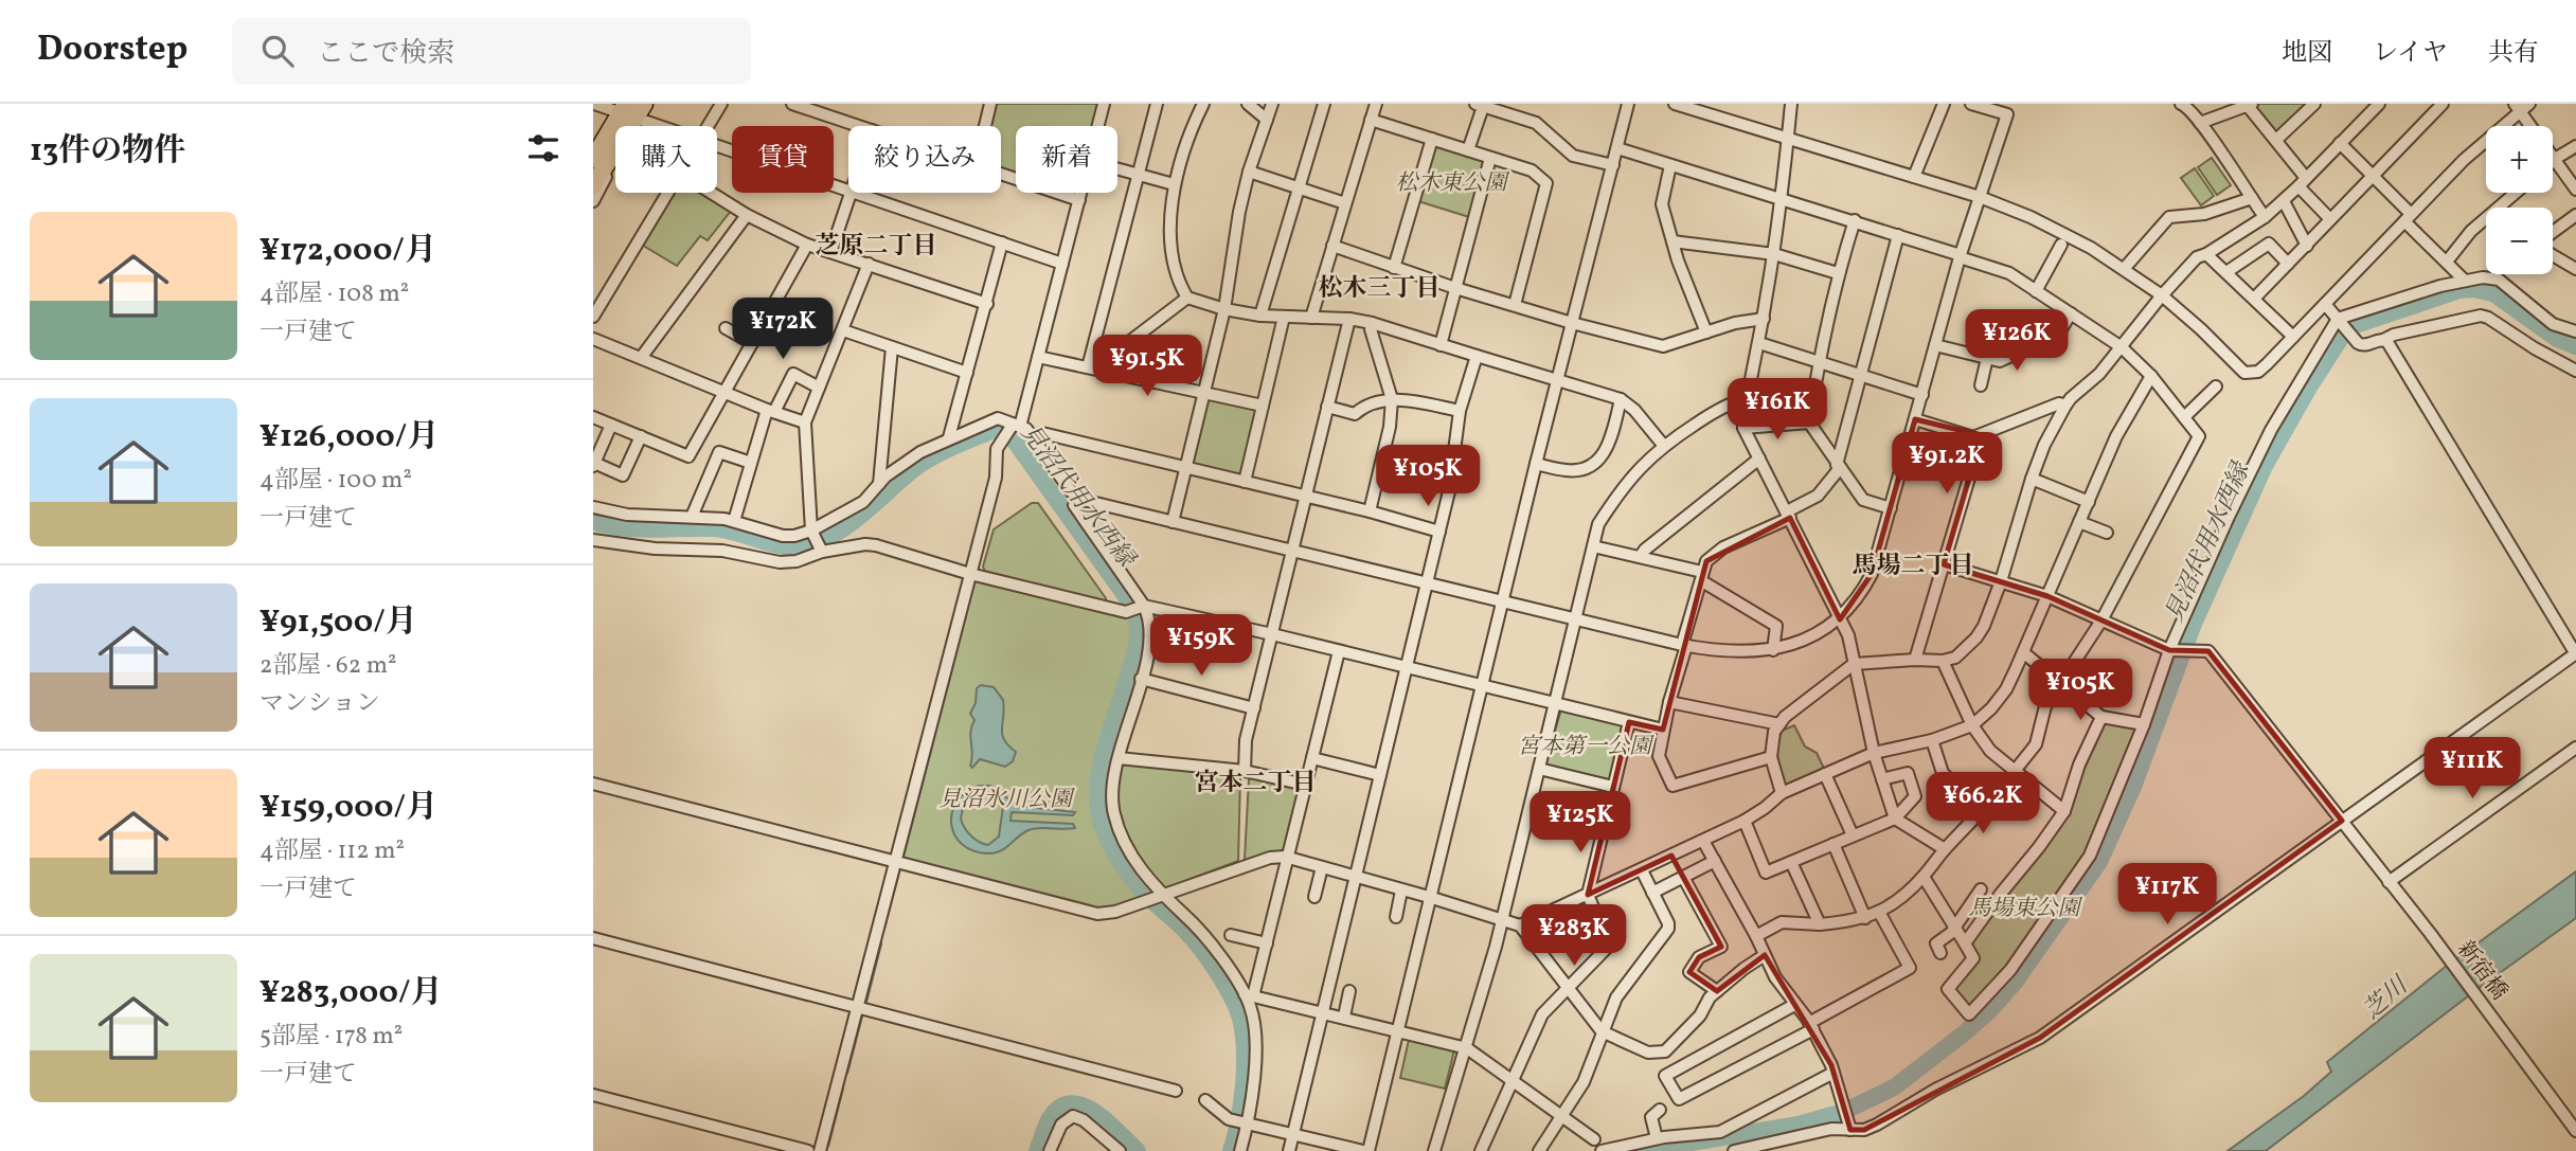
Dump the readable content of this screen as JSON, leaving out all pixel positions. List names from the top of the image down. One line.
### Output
{"streets":{"street":["新宿橋"]},"districts":["芝原二丁目","松木三丁目","馬場二丁目","宮本二丁目"],"water":["見沼代用水西縁","芝川"],"parks":["松木東公園","宮本第一公園","見沼氷川公園","馬場東公園"],"page":{"header":"Doorstep","search":"ここで検索","nav":["地図","レイヤ","共有"],"heading":"13件の物件","map_buttons":["+","−"],"chip":["購入","賃貸","絞り込み","新着"],"list":[{"name":"¥172,000/月","note":"4部屋 · 108 m² · 一戸建て"},{"name":"¥126,000/月","note":"4部屋 · 100 m² · 一戸建て"},{"name":"¥91,500/月","note":"2部屋 · 62 m² · マンション"},{"name":"¥159,000/月","note":"4部屋 · 112 m² · 一戸建て"},{"name":"¥283,000/月","note":"5部屋 · 178 m² · 一戸建て"}],"price":["¥172K","¥126K","¥91.5K","¥161K","¥91.2K","¥105K","¥159K","¥105K","¥111K","¥66.2K","¥125K","¥117K","¥283K"]}}
